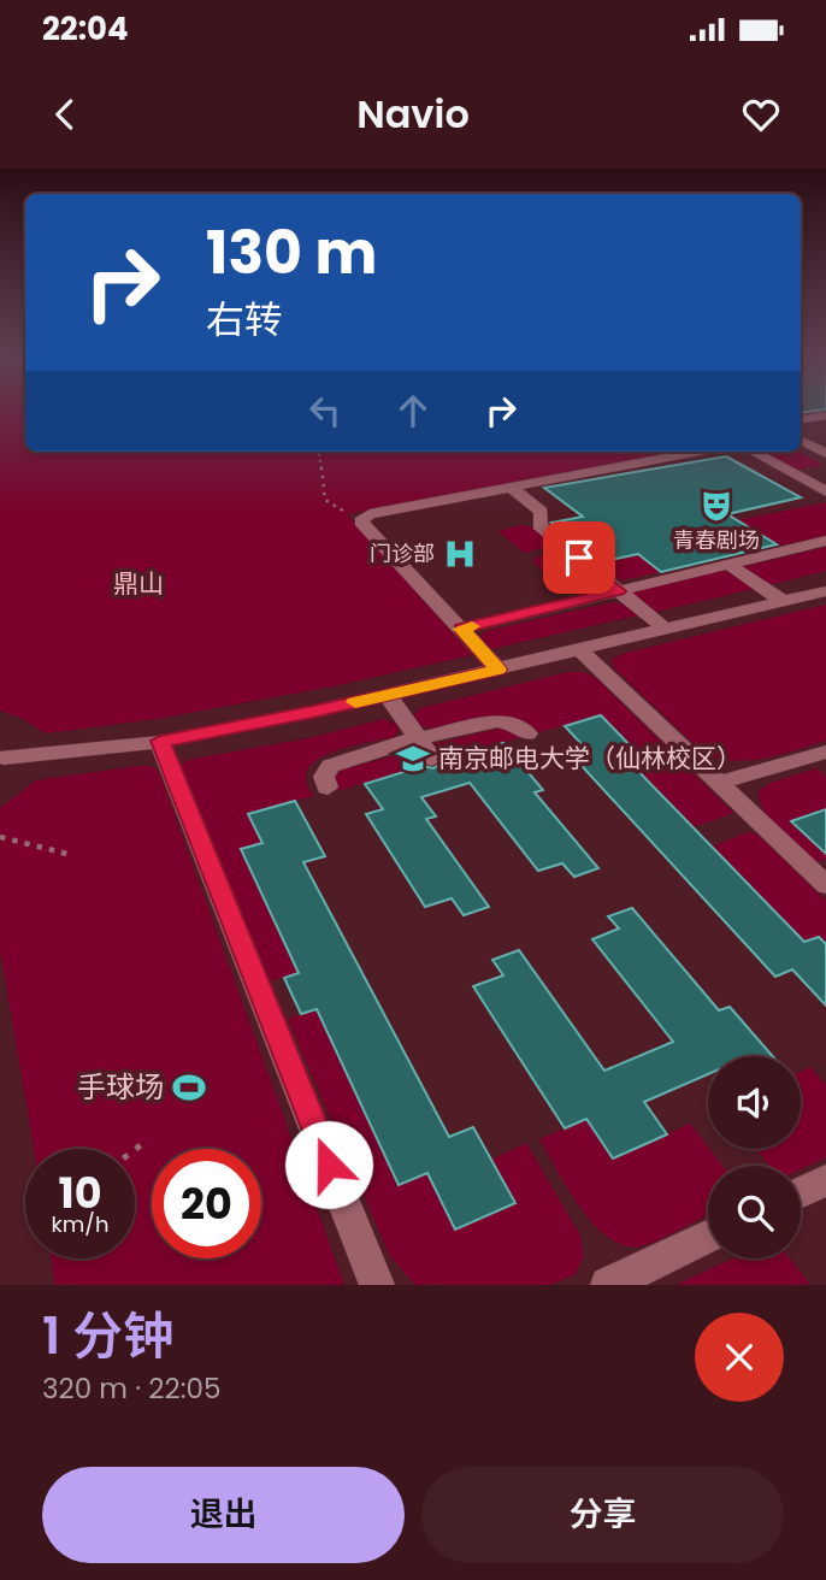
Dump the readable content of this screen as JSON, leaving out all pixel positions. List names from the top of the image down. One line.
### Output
{"parks":["鼎山"],"places":{"theatre":["青春剧场"],"hospital":["门诊部"],"school or university":["南京邮电大学（仙林校区）"],"sports":["手球场"]},"page":{"status":"22:04","header":"Navio","turn":["130 m","右转"],"speed":"10 km/h","limit":"20","heading":["1 分钟","320 m · 22:05"],"buttons":["退出","分享"]}}
